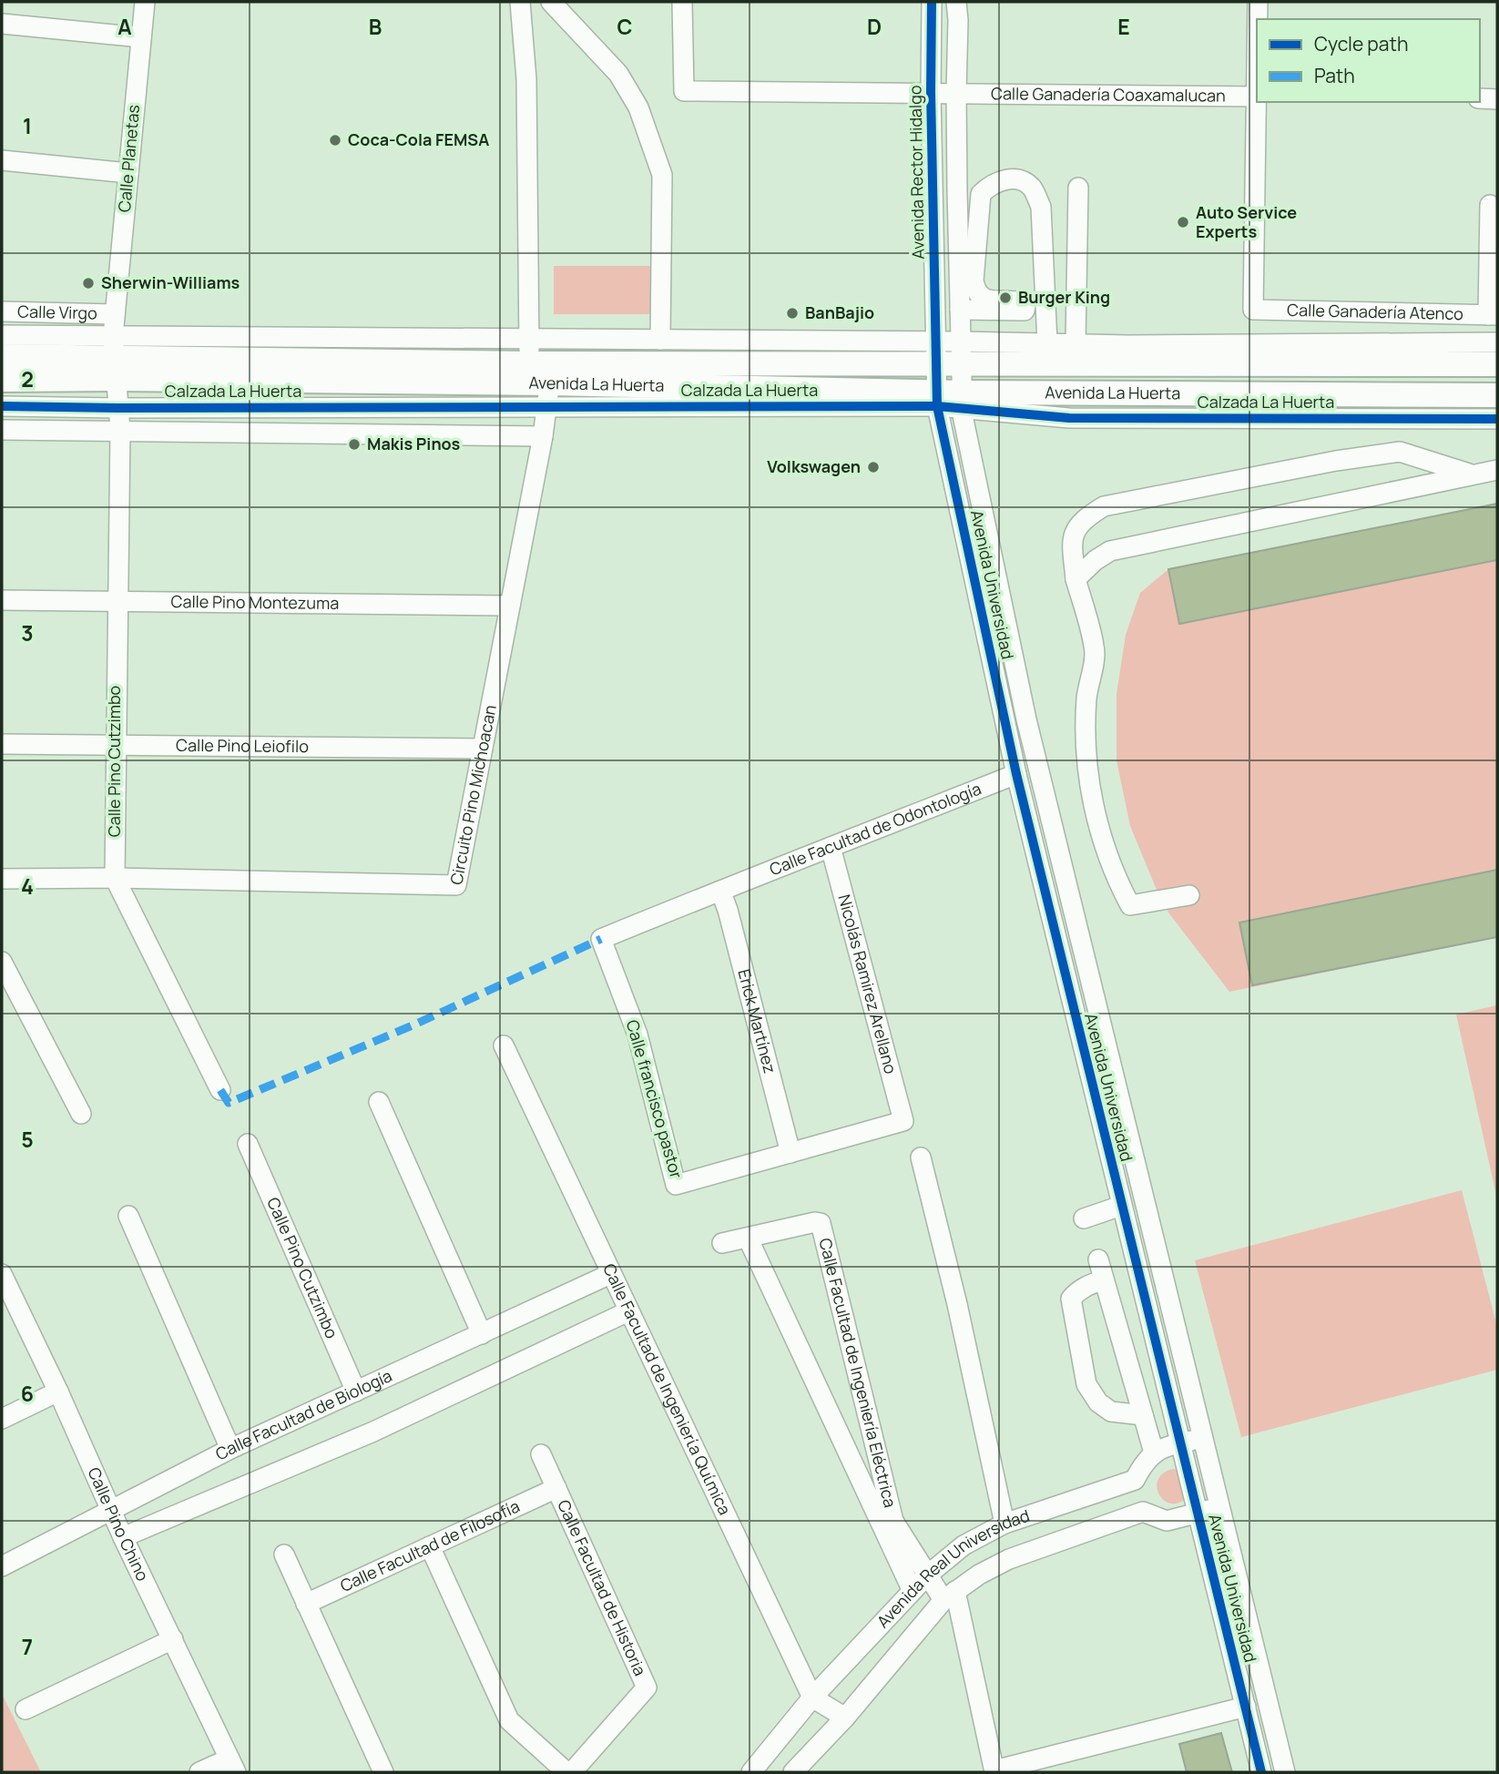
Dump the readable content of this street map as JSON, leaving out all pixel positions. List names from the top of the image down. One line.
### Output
{"streets":{"main road":["Avenida La Huerta"],"street":["Calle Ganadería Coaxamalucan","Calle Planetas","Avenida Rector Hidalgo","Calle Ganadería Atenco","Calle Virgo","Calzada La Huerta","Avenida Universidad","Calle Pino Montezuma","Calle Pino Leiofilo","Calle Pino Cutzimbo","Circuito Pino Michoacan","Calle Facultad de Odontología","Nicolás Ramirez Arellano","Erick Martínez","Calle francisco pastor","Calle Facultad de Ingeniería Eléctrica","Calle Facultad de Ingenierίa Quίmica","Calle Facultad de Biología","Calle Pino Chino","Calle Facultad de Filosofía","Avenida Real Universidad","Calle Facultad de Historia"]},"crossings":[["Calle Ganadería Coaxamalucan","Avenida Rector Hidalgo"],["Calle Ganadería Coaxamalucan","Calle Ganadería Atenco"],["Calle Planetas","Calle Virgo"],["Calle Planetas","Avenida La Huerta"],["Calle Planetas","Calle Pino Cutzimbo"],["Avenida Rector Hidalgo","Avenida La Huerta"],["Avenida Rector Hidalgo","Avenida Universidad"],["Avenida La Huerta","Calzada La Huerta"],["Avenida La Huerta","Avenida Universidad"],["Avenida La Huerta","Calle Pino Cutzimbo"],["Avenida La Huerta","Circuito Pino Michoacan"],["Calzada La Huerta","Avenida Universidad"],["Calzada La Huerta","Calle Pino Cutzimbo"],["Calzada La Huerta","Circuito Pino Michoacan"],["Avenida Universidad","Calle Facultad de Odontología"],["Avenida Universidad","Avenida Real Universidad"],["Calle Pino Montezuma","Calle Pino Cutzimbo"],["Calle Pino Montezuma","Circuito Pino Michoacan"],["Calle Pino Leiofilo","Calle Pino Cutzimbo"],["Calle Pino Leiofilo","Circuito Pino Michoacan"],["Calle Pino Cutzimbo","Circuito Pino Michoacan"],["Calle Pino Cutzimbo","Calle Facultad de Biología"],["Calle Facultad de Odontología","Nicolás Ramirez Arellano"],["Calle Facultad de Odontología","Erick Martínez"],["Calle Facultad de Odontología","Calle francisco pastor"],["Nicolás Ramirez Arellano","Calle francisco pastor"],["Erick Martínez","Calle francisco pastor"],["Calle Facultad de Ingeniería Eléctrica","Avenida Real Universidad"],["Calle Facultad de Ingenierίa Quίmica","Calle Facultad de Biología"],["Calle Facultad de Ingenierίa Quίmica","Avenida Real Universidad"],["Calle Facultad de Biología","Calle Pino Chino"],["Calle Facultad de Filosofía","Calle Facultad de Historia"]],"places":["Coca-Cola FEMSA","Auto Service Experts","Sherwin-Williams","Burger King","BanBajio","Makis Pinos","Volkswagen"],"legend":["Cycle path","Path"],"grid":{"columns":["A","B","C","D","E"],"rows":["1","2","3","4","5","6","7"]}}
